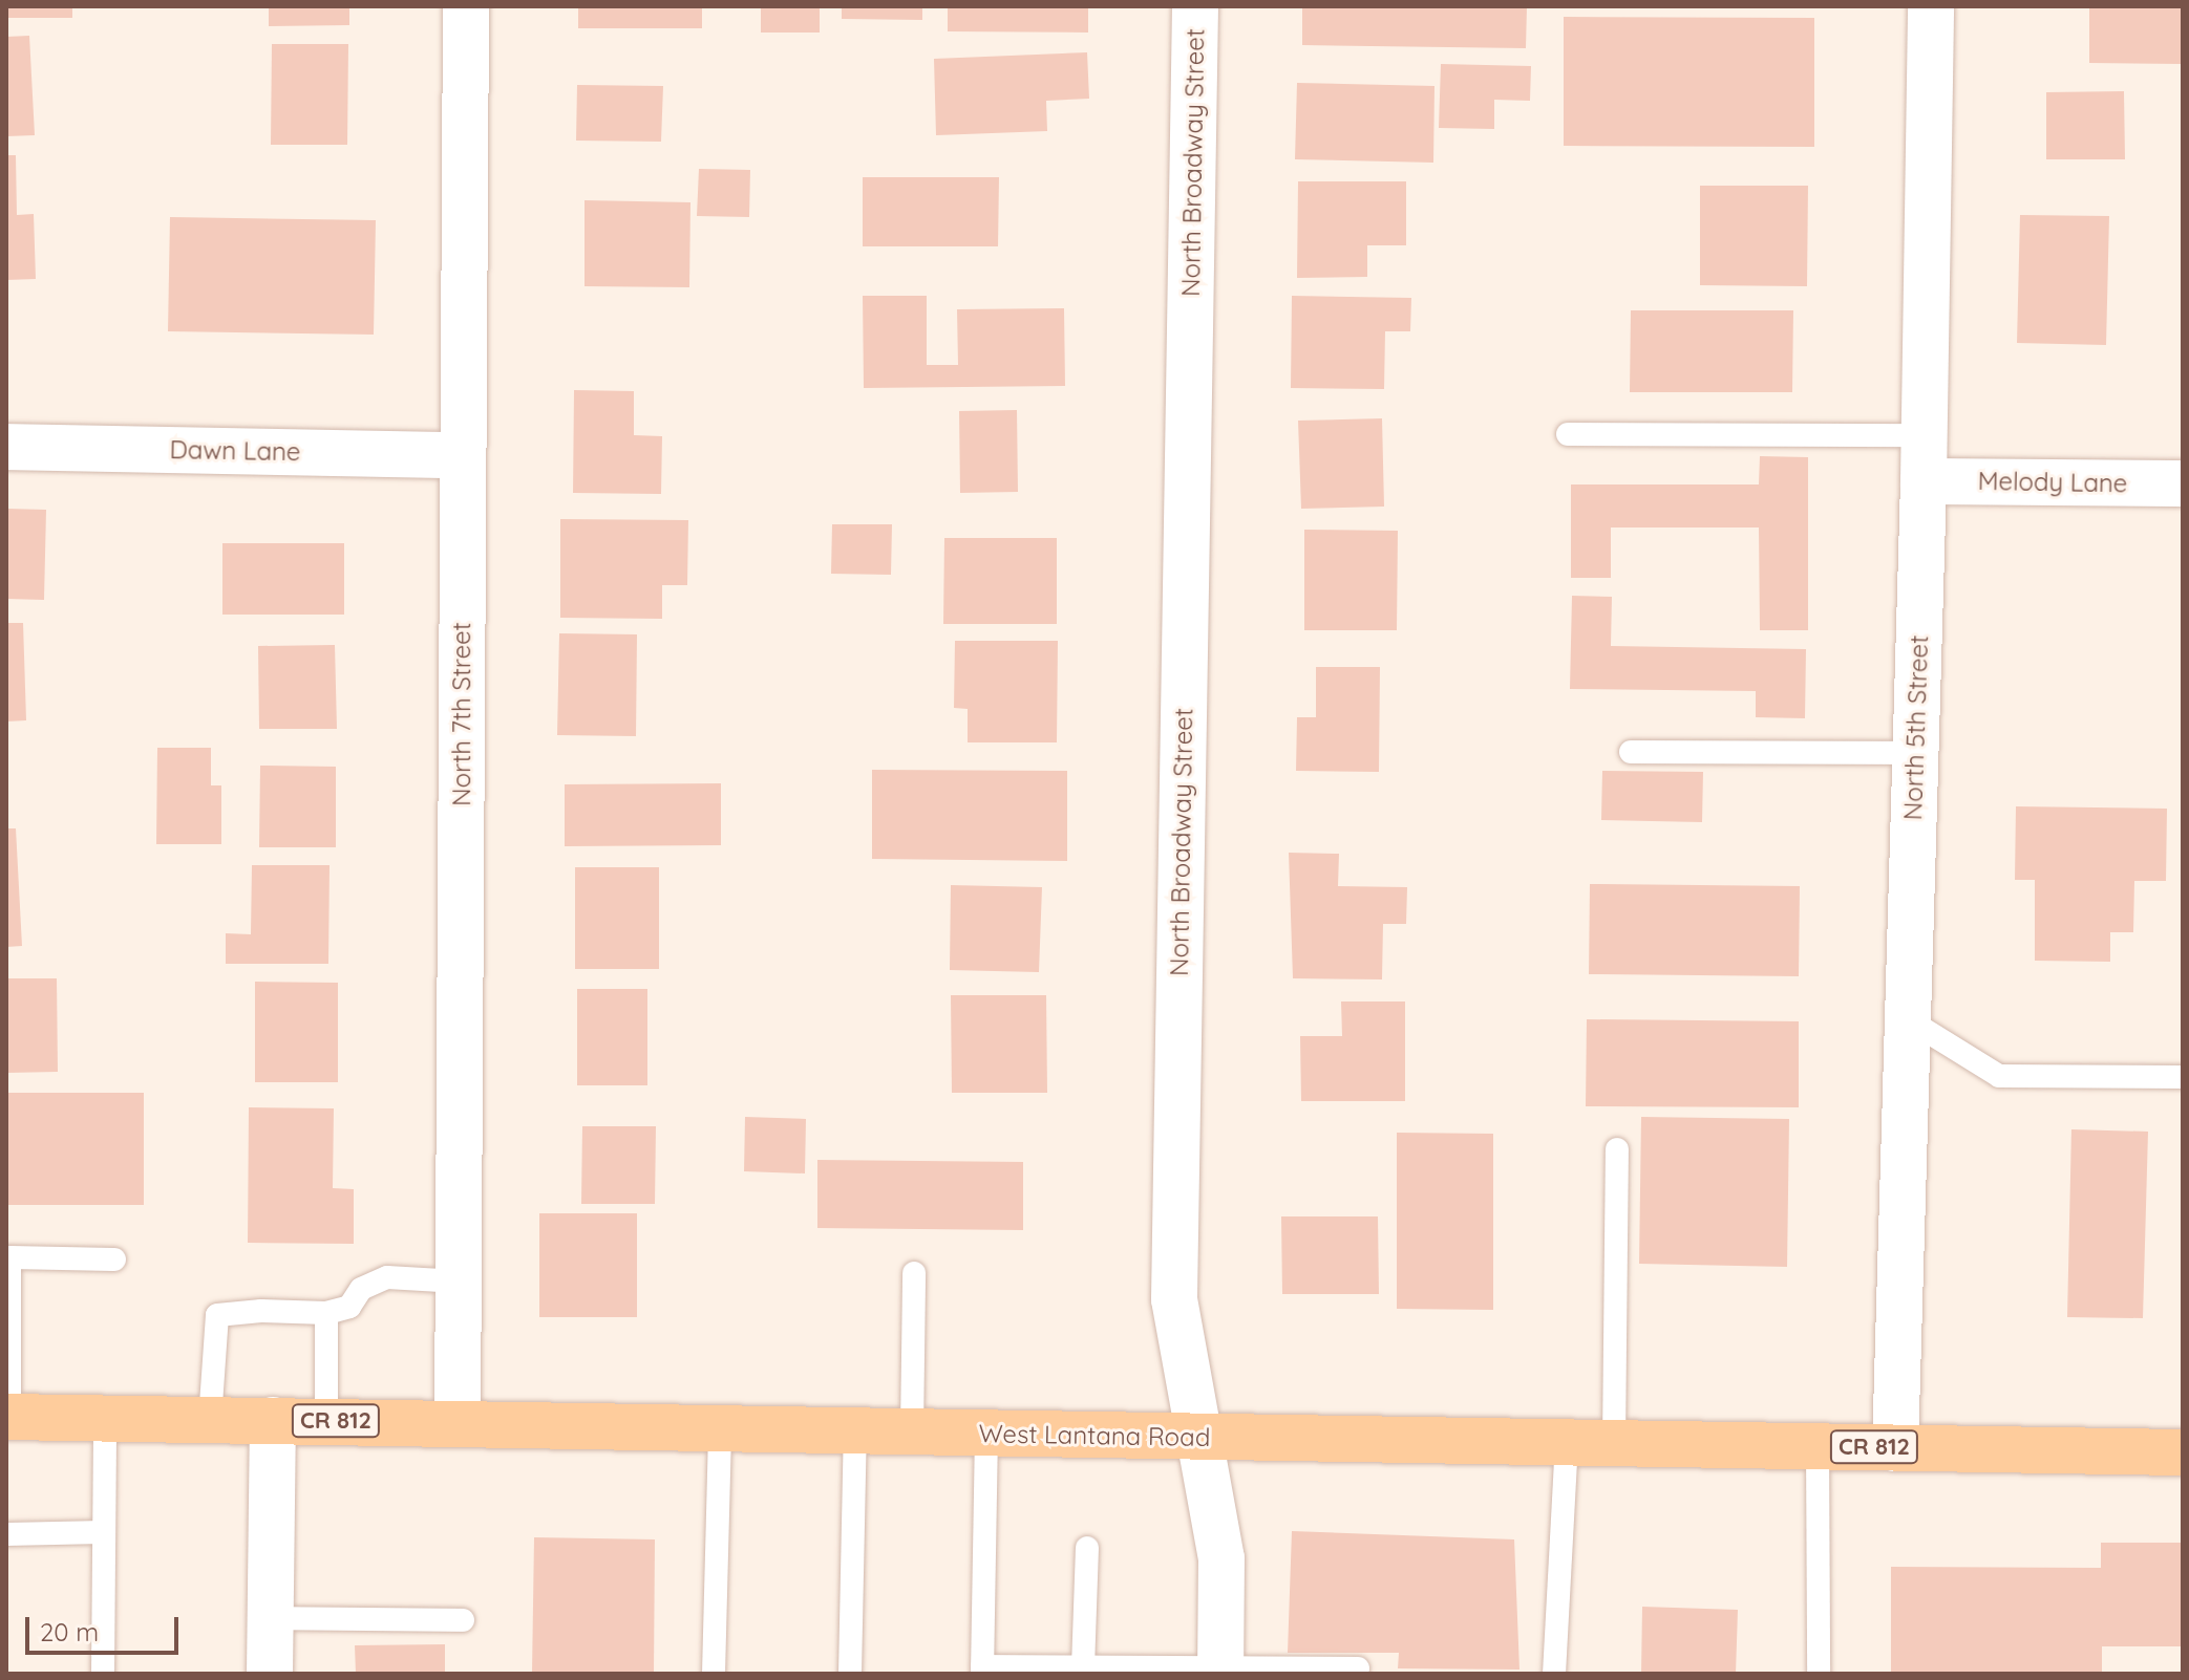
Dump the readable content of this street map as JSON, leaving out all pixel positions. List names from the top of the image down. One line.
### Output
{"streets":{"main road":["CR 812","West Lantana Road"],"street":["North Broadway Street","Dawn Lane","Melody Lane","North 7th Street","North 5th Street"]},"crossings":[["North Broadway Street","West Lantana Road"],["Dawn Lane","North 7th Street"],["Melody Lane","North 5th Street"],["North 7th Street","West Lantana Road"],["North 5th Street","West Lantana Road"]],"scale_bar":"20 m"}
